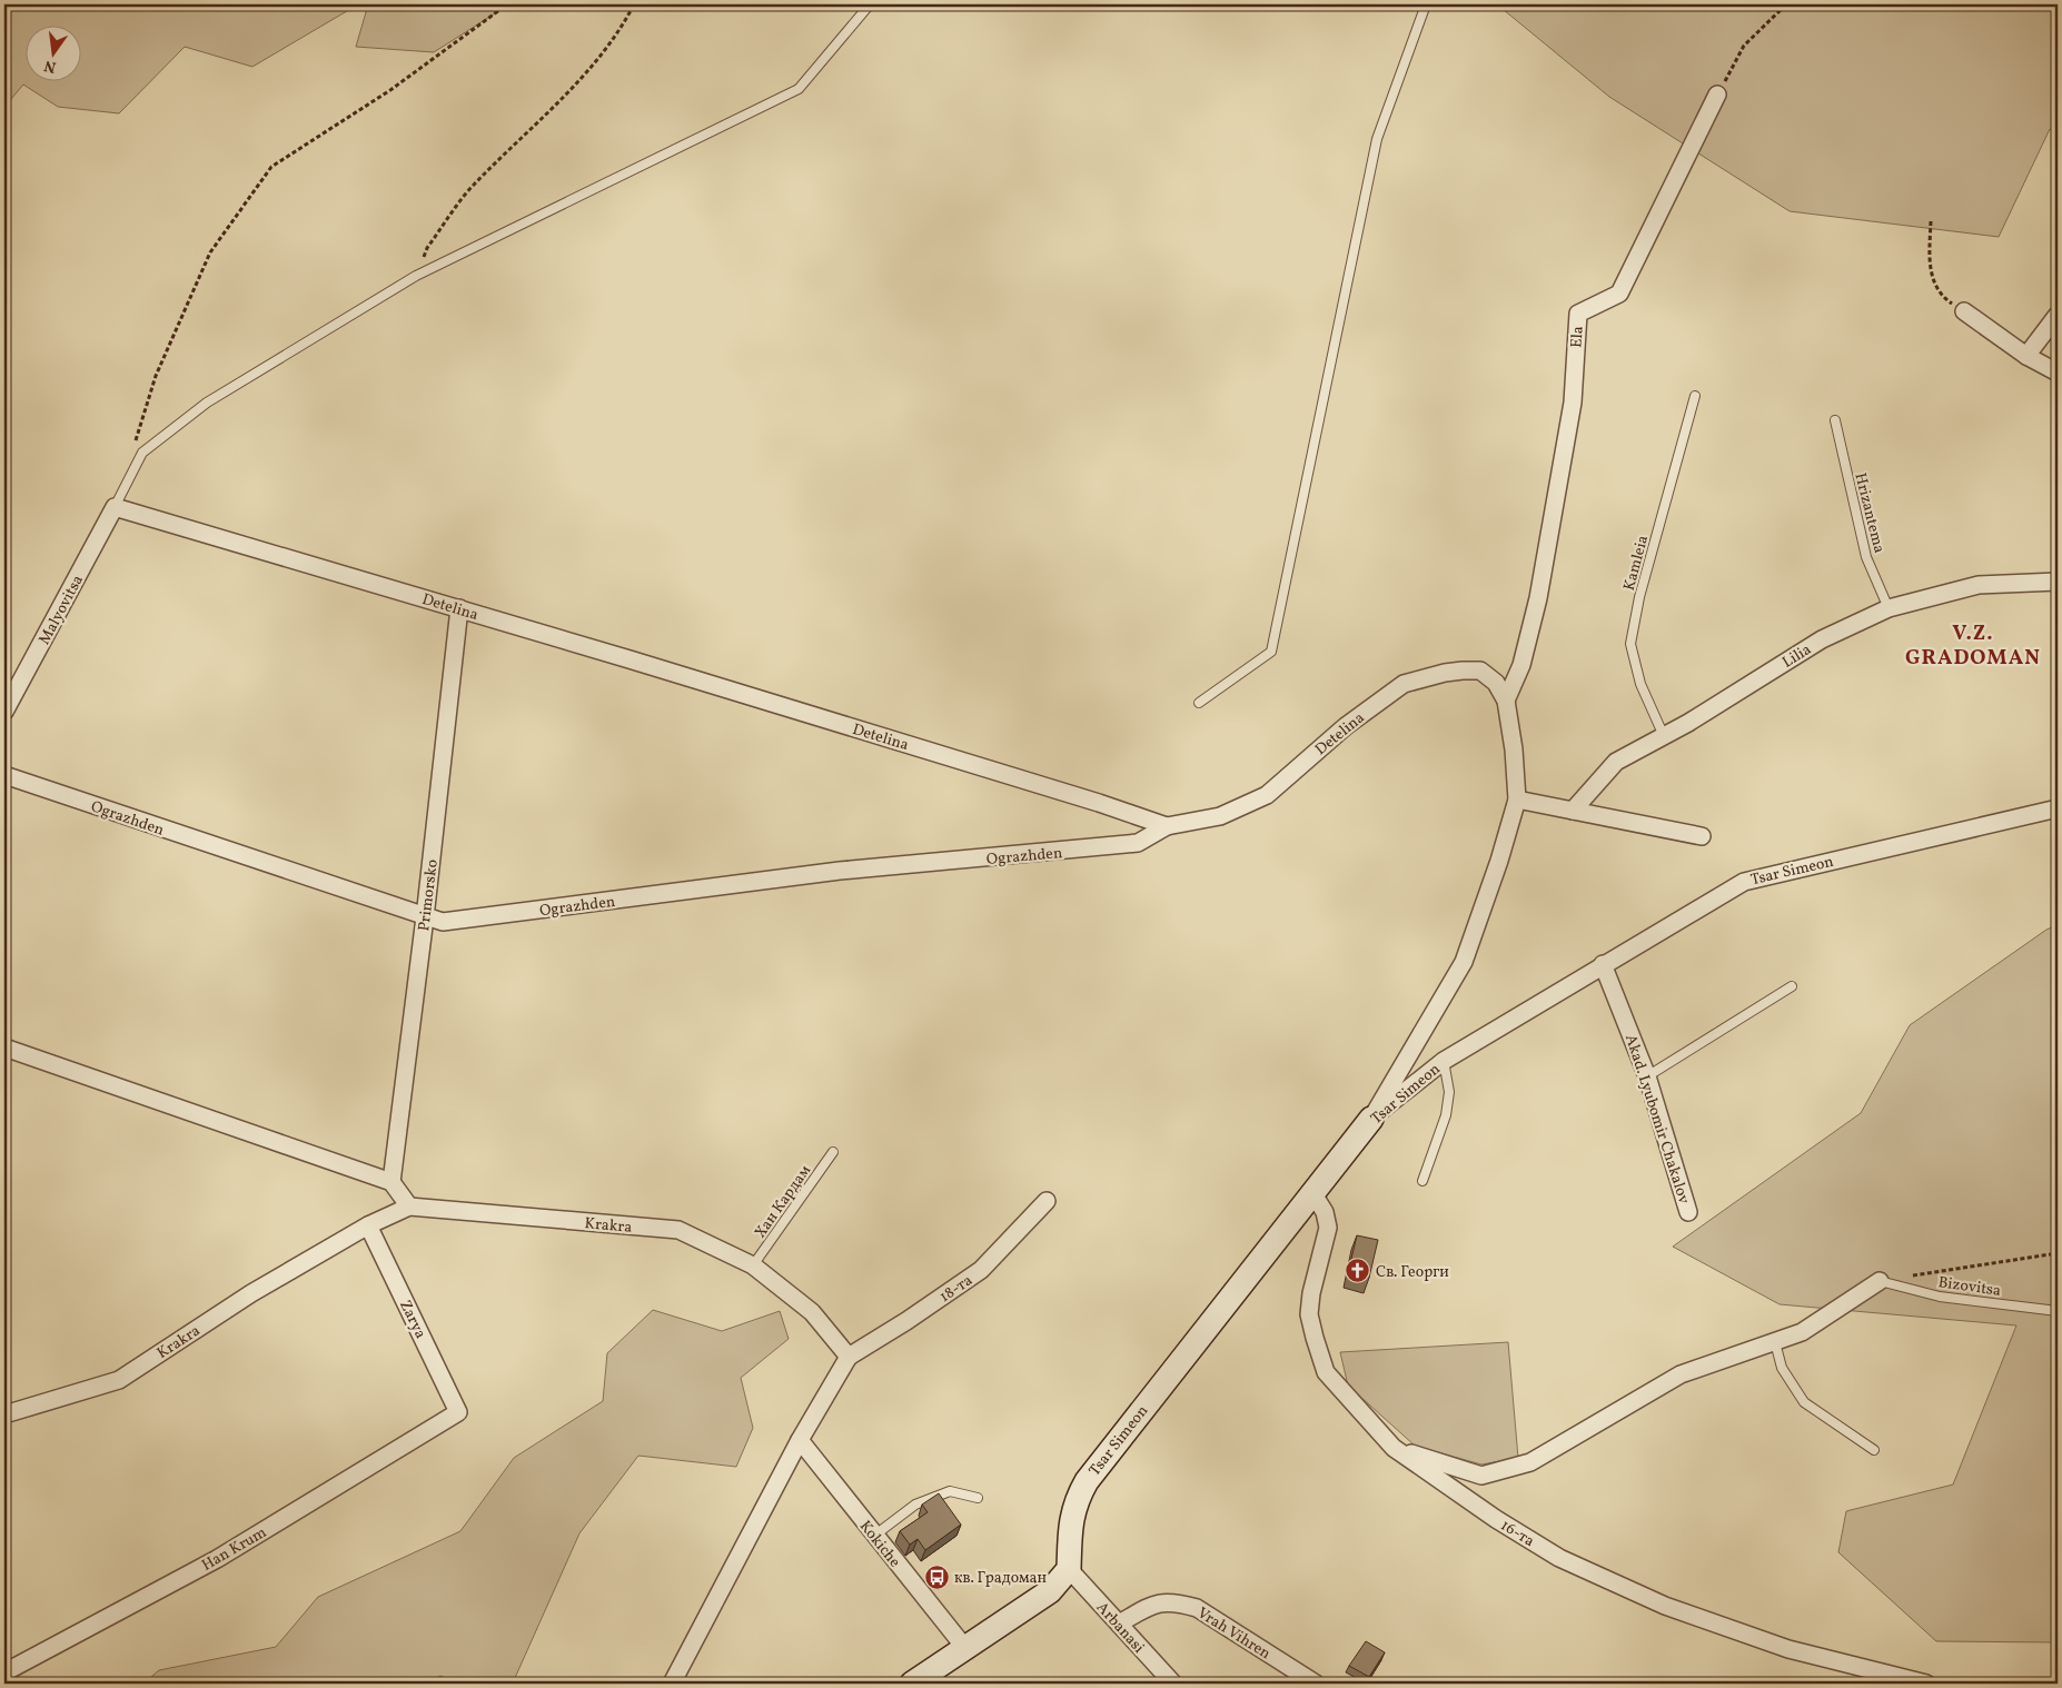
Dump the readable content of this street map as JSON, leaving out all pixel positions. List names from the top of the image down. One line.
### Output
{"streets":{"street":["Ela","Detelina","Malyovitsa","Lilia","Ograzhden","Tsar Simeon","Primorsko","Akad. Lyubomir Chakalov","Krakra","18-та","Zarya","16-та","Kokiche","Han Krum","Arbanasi","Vrah Vihren"],"lane":["Hrizantema","Kamleia","Хан Кардам","Bizovitsa"]},"crossings":[["Ela","Detelina"],["Hrizantema","Lilia"],["Kamleia","Lilia"],["Detelina","Malyovitsa"],["Detelina","Ograzhden"],["Detelina","Tsar Simeon"],["Detelina","Primorsko"],["Ograzhden","Primorsko"],["Tsar Simeon","Akad. Lyubomir Chakalov"],["Tsar Simeon","16-та"],["Tsar Simeon","Arbanasi"],["Хан Кардам","Krakra"],["Krakra","18-та"],["Krakra","Zarya"],["Zarya","Han Krum"],["Arbanasi","Vrah Vihren"]],"districts":["V.Z. GRADOMAN"],"places":{"church":["Св. Георги"],"bus stop":["кв. Градоман"]},"north":"bottom"}
